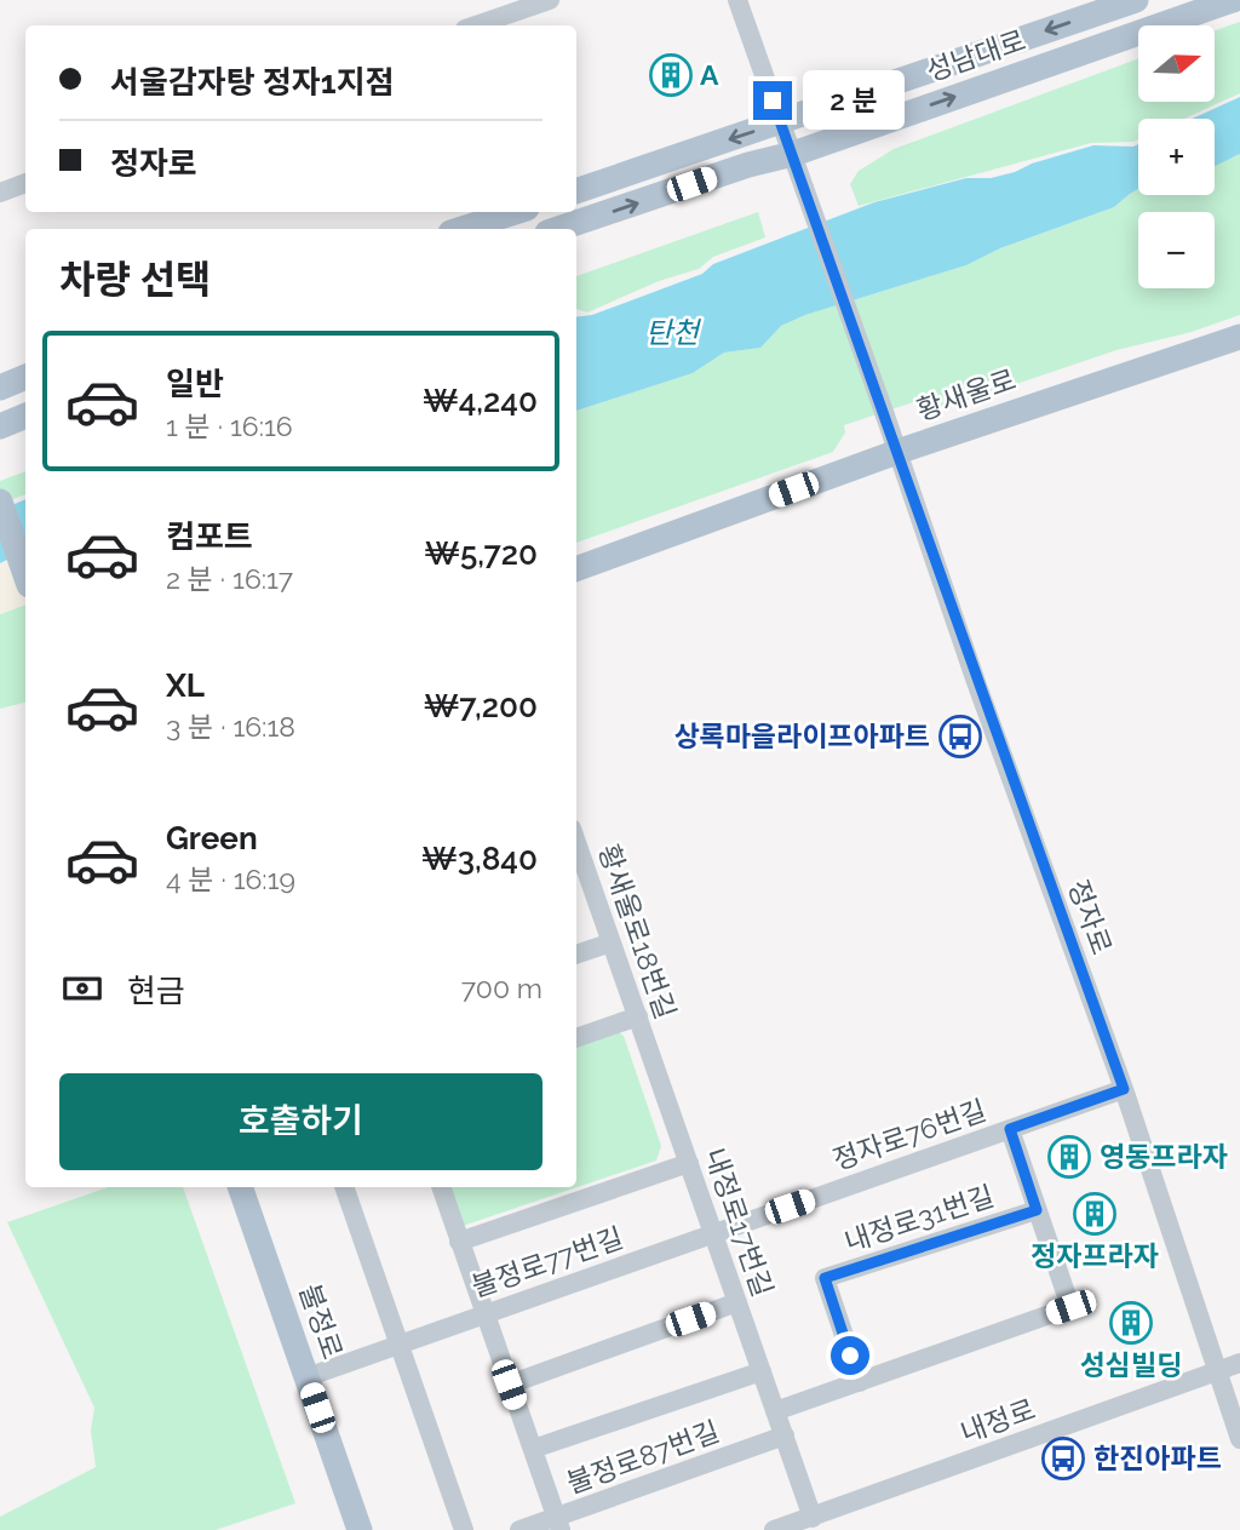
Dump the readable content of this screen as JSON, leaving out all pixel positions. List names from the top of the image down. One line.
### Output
{"streets":{"main road":["성남대로","황새울로","불정로"],"street":["정자로","황새울로18번길","정자로76번길","내정로31번길","내정로17번길","불정로77번길","내정로","불정로87번길"]},"crossings":[["성남대로","정자로"],["황새울로","정자로"],["정자로","정자로76번길"],["정자로","내정로"],["황새울로18번길","내정로17번길"],["정자로76번길","내정로31번길"],["정자로76번길","내정로17번길"],["정자로76번길","불정로77번길"],["내정로17번길","불정로77번길"],["내정로17번길","내정로"],["내정로17번길","불정로87번길"],["불정로77번길","불정로"]],"water":["탄천"],"places":{"building":["A","영동프라자","정자프라자","성심빌딩"],"bus stop":["상록마을라이프아파트","한진아파트"]},"north":"right","page":{"map_buttons":["+","−"],"banner":["서울감자탕 정자1지점","정자로"],"bubble":"2 분","heading":"차량 선택","list":[{"name":"일반","note":"1 분 · 16:16","value":"₩4,240"},{"name":"컴포트","note":"2 분 · 16:17","value":"₩5,720"},{"name":"XL","note":"3 분 · 16:18","value":"₩7,200"},{"name":"Green","note":"4 분 · 16:19","value":"₩3,840"}],"pay":["현금","700 m"],"buttons":"호출하기"}}
